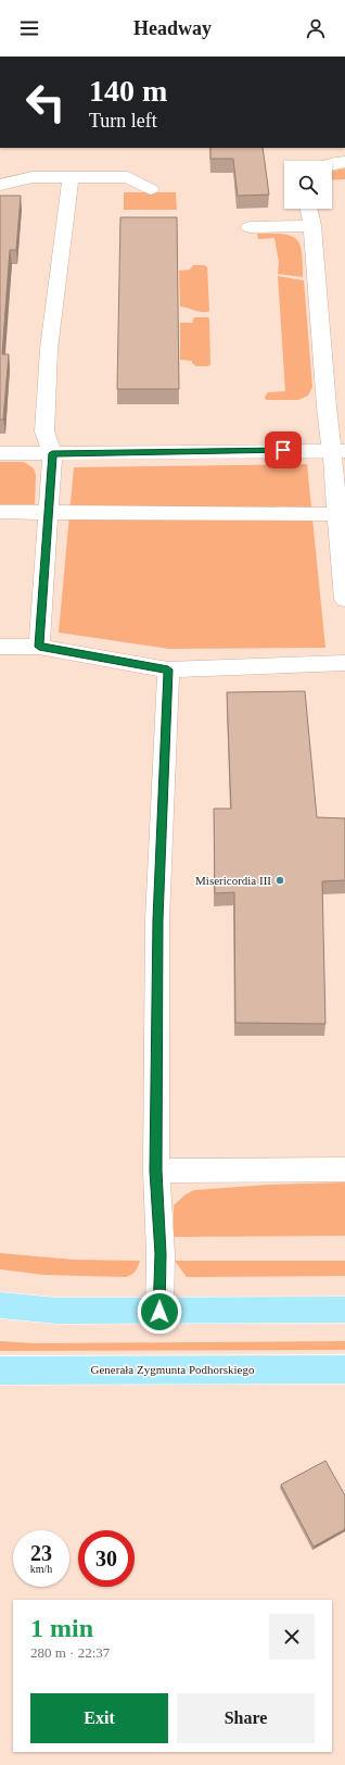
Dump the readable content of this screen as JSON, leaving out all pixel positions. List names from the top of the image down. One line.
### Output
{"streets":{"main road":["Generała Zygmunta Podhorskiego"]},"places":["Misericordia III"],"page":{"header":"Headway","turn":["140 m","Turn left"],"speed":"23 km/h","limit":"30","heading":["1 min","280 m · 22:37"],"buttons":["Exit","Share"]}}
